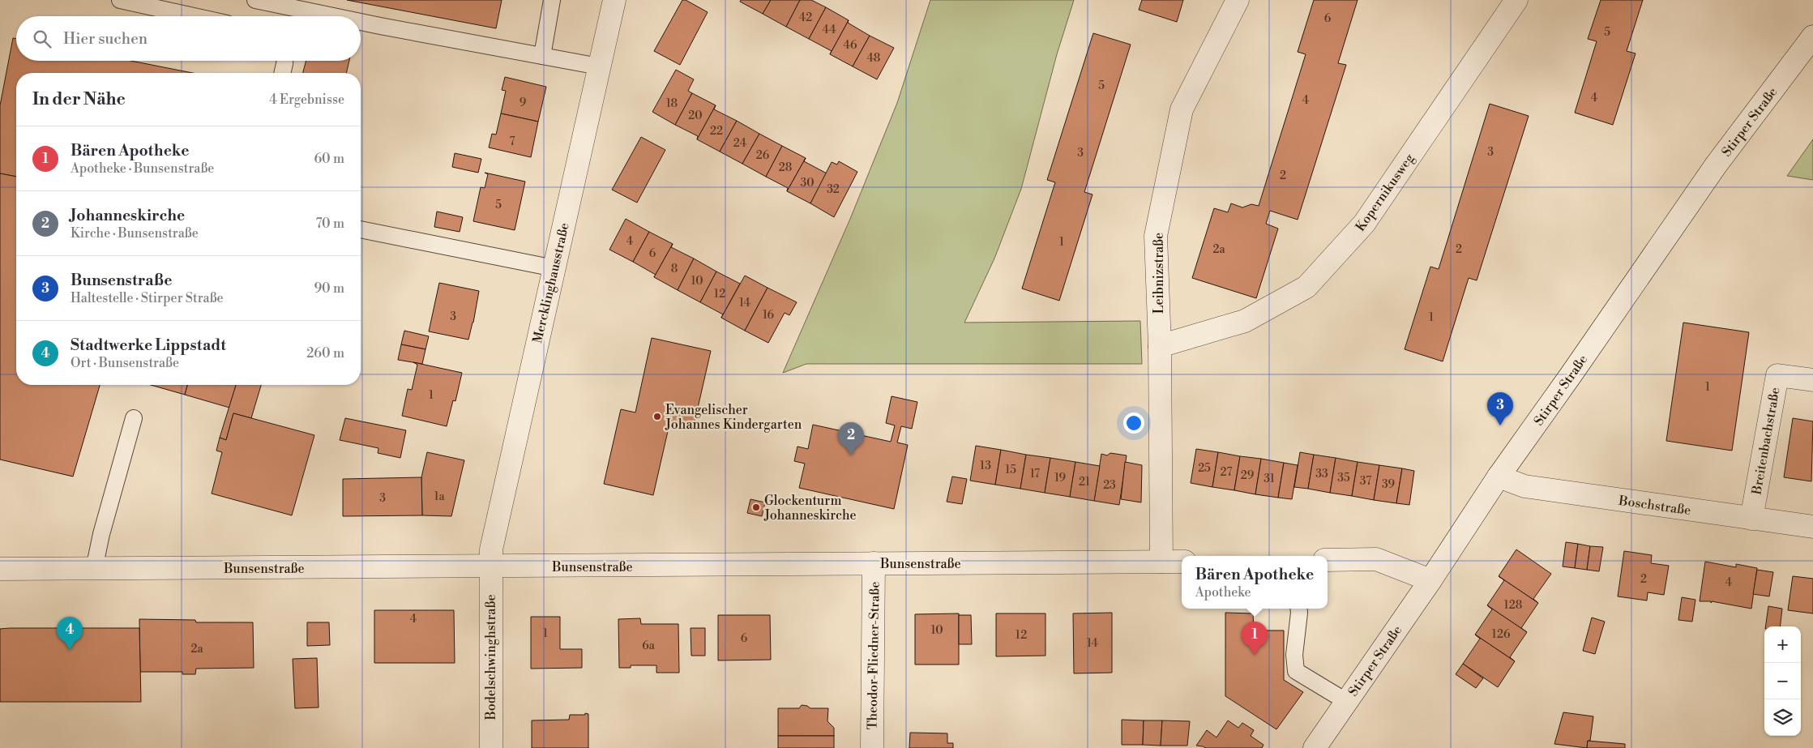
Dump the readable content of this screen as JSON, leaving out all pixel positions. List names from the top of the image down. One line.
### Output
{"streets":{"street":["Stirper Straße","Kopernikusweg","Leibnizstraße","Mercklinghausstraße","Breitenbachstraße","Boschstraße","Bunsenstraße","Theodor-Fliedner-Straße","Bodelschwinghstraße"]},"crossings":[["Stirper Straße","Boschstraße"],["Kopernikusweg","Leibnizstraße"],["Leibnizstraße","Bunsenstraße"],["Mercklinghausstraße","Bunsenstraße"],["Mercklinghausstraße","Bodelschwinghstraße"],["Breitenbachstraße","Boschstraße"],["Bunsenstraße","Theodor-Fliedner-Straße"],["Bunsenstraße","Bodelschwinghstraße"]],"places":["Evangelischer Johannes Kindergarten","Glockenturm Johanneskirche"],"house_numbers":["42","6","44","5","46","48","5","4","4","9","18","20","22","7","24","3","3","26","28","2","30","32","5","4","1","2a","2","6","8","10","12","14","16","3","1","1","1","13","25","15","27","17","33","29","19","35","31","37","21","39","23","1a","3","2","4","128","4","10","1","126","12","6","14","6a","2a"],"page":{"search":"Hier suchen","heading":["In der Nähe","4 Ergebnisse"],"list":[{"mark":"1","name":"Bären Apotheke","note":"Apotheke · Bunsenstraße","value":"60 m"},{"mark":"2","name":"Johanneskirche","note":"Kirche · Bunsenstraße","value":"70 m"},{"mark":"3","name":"Bunsenstraße","note":"Haltestelle · Stirper Straße","value":"90 m"},{"mark":"4","name":"Stadtwerke Lippstadt","note":"Ort · Bunsenstraße","value":"260 m"}],"pins":["3","2","4","1"],"popup":["Bären Apotheke","Apotheke"],"map_buttons":["+","−"]}}
